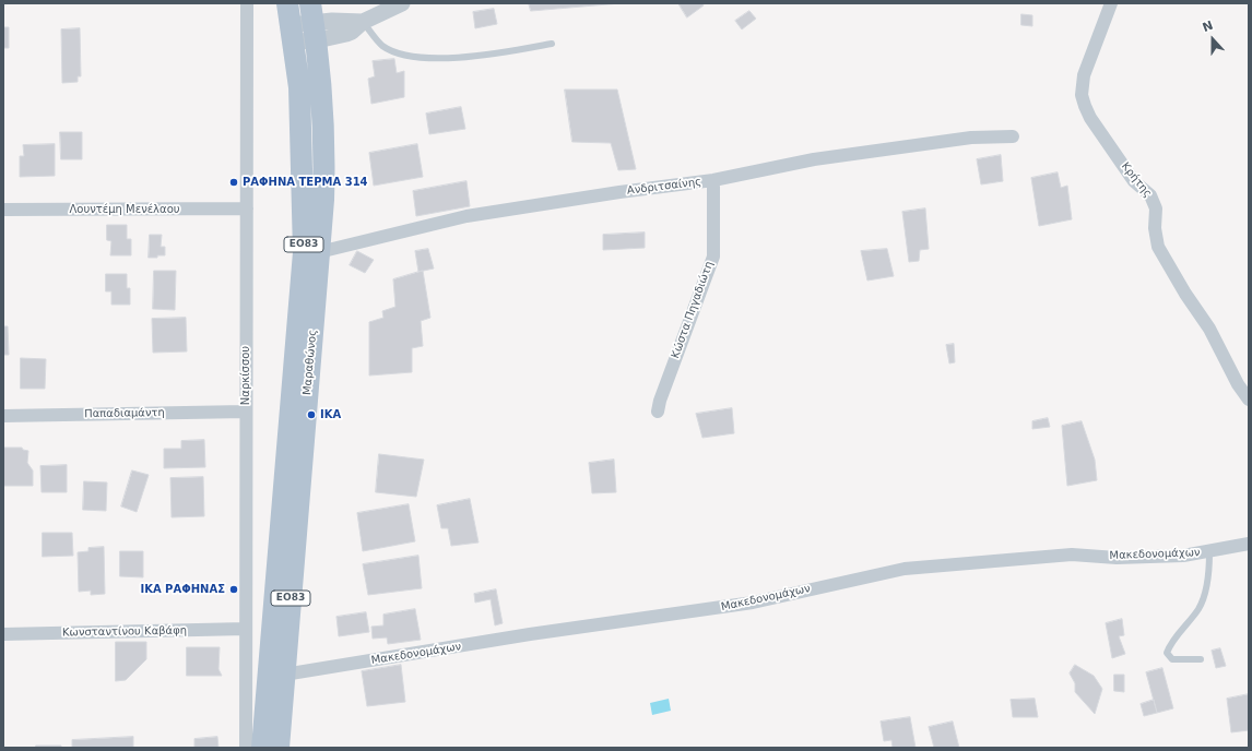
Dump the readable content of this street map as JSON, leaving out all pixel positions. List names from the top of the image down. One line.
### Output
{"streets":{"main road":["ΕΟ83","Μαραθώνος"],"street":["Κρήτης","Ανδριτσαίνης","Λουντέμη Μενέλαου","Κώστα Πηγαδιώτη","Ναρκίσσου","Παπαδιαμάντη","Μακεδονομάχων","Κωνσταντίνου Καβάφη"]},"crossings":[["Ανδριτσαίνης","Κώστα Πηγαδιώτη"],["Ανδριτσαίνης","Μαραθώνος"],["Λουντέμη Μενέλαου","Ναρκίσσου"],["Μαραθώνος","Μακεδονομάχων"],["Ναρκίσσου","Παπαδιαμάντη"],["Ναρκίσσου","Κωνσταντίνου Καβάφη"]],"places":["ΡΑΦΗΝΑ ΤΕΡΜΑ 314","ΙΚΑ","ΙΚΑ ΡΑΦΗΝΑΣ"],"north":"top"}
